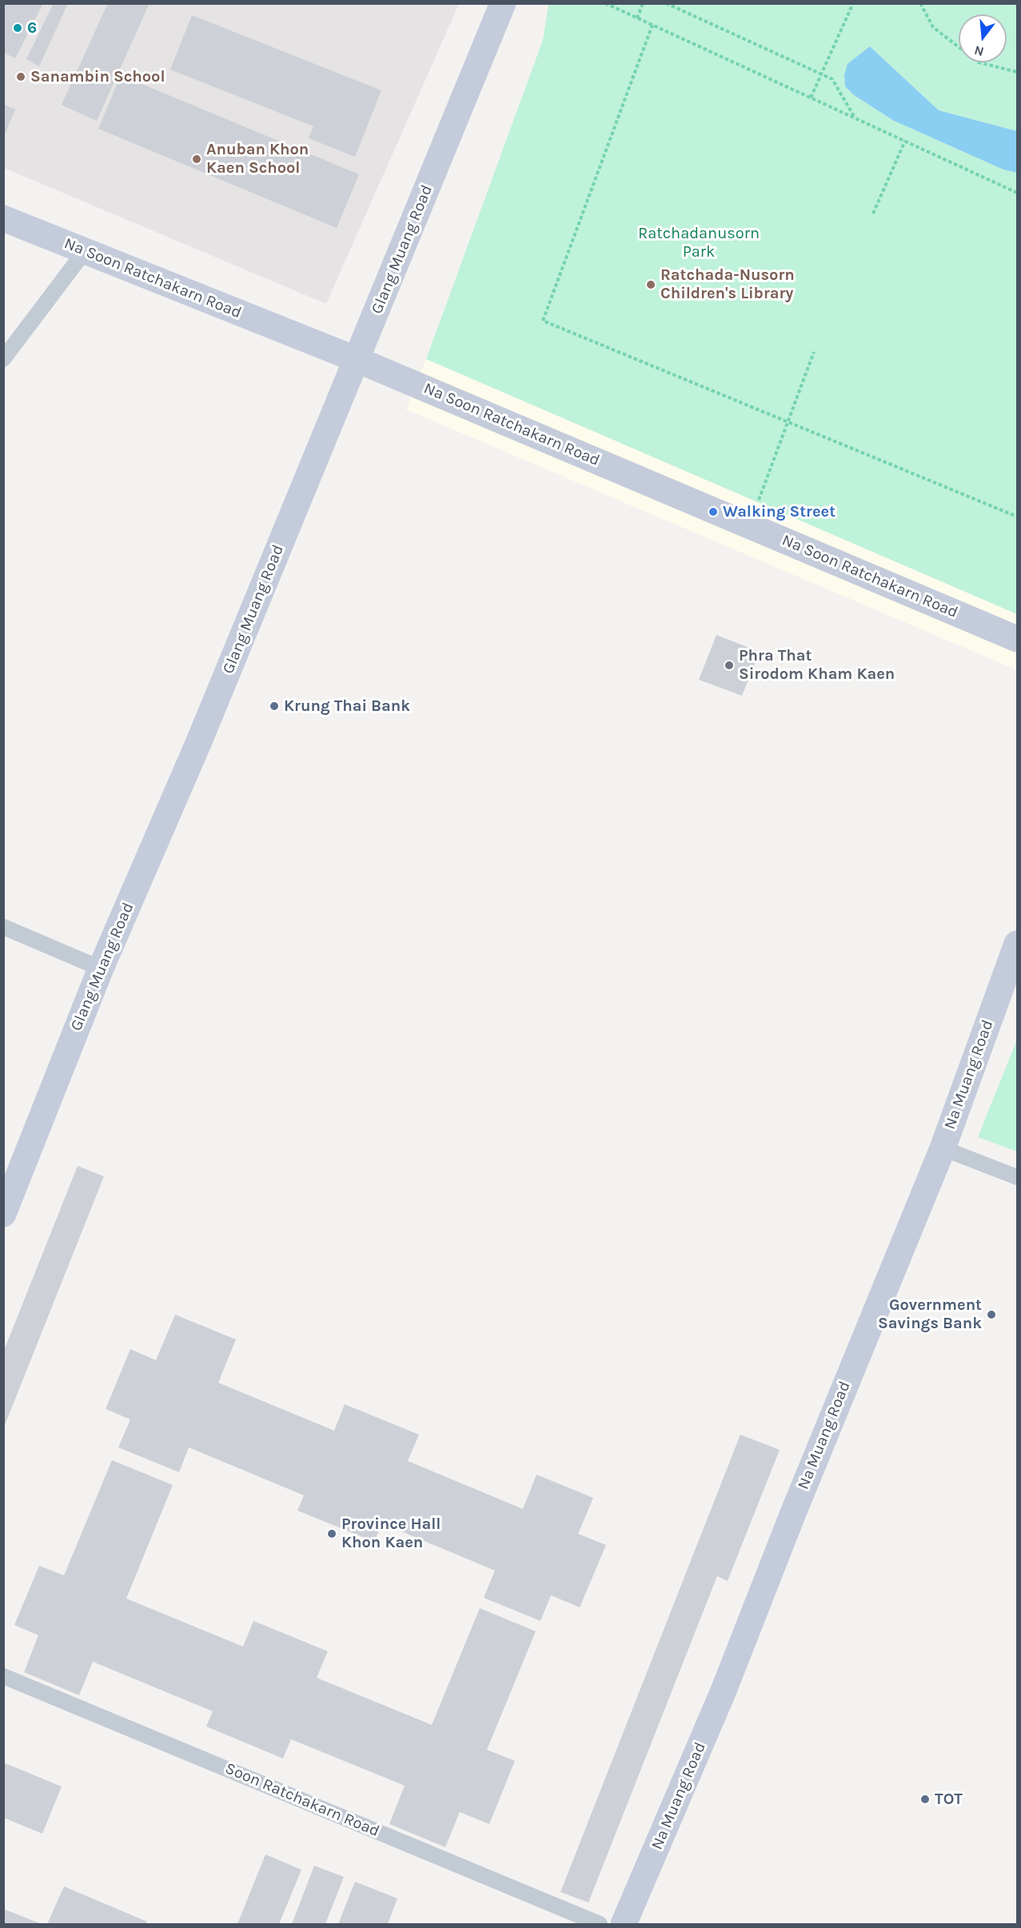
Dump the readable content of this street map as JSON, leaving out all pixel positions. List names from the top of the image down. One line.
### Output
{"streets":{"street":["Glang Muang Road","Na Soon Ratchakarn Road","Na Muang Road"],"lane":["Soon Ratchakarn Road"]},"crossings":[["Glang Muang Road","Na Soon Ratchakarn Road"]],"parks":["Ratchadanusorn Park"],"places":["6","Sanambin School","Anuban Khon Kaen School","Ratchada-Nusorn Children's Library","Walking Street","Phra That Sirodom Kham Kaen","Krung Thai Bank","Government Savings Bank","Province Hall Khon Kaen","TOT"],"north":"bottom"}
